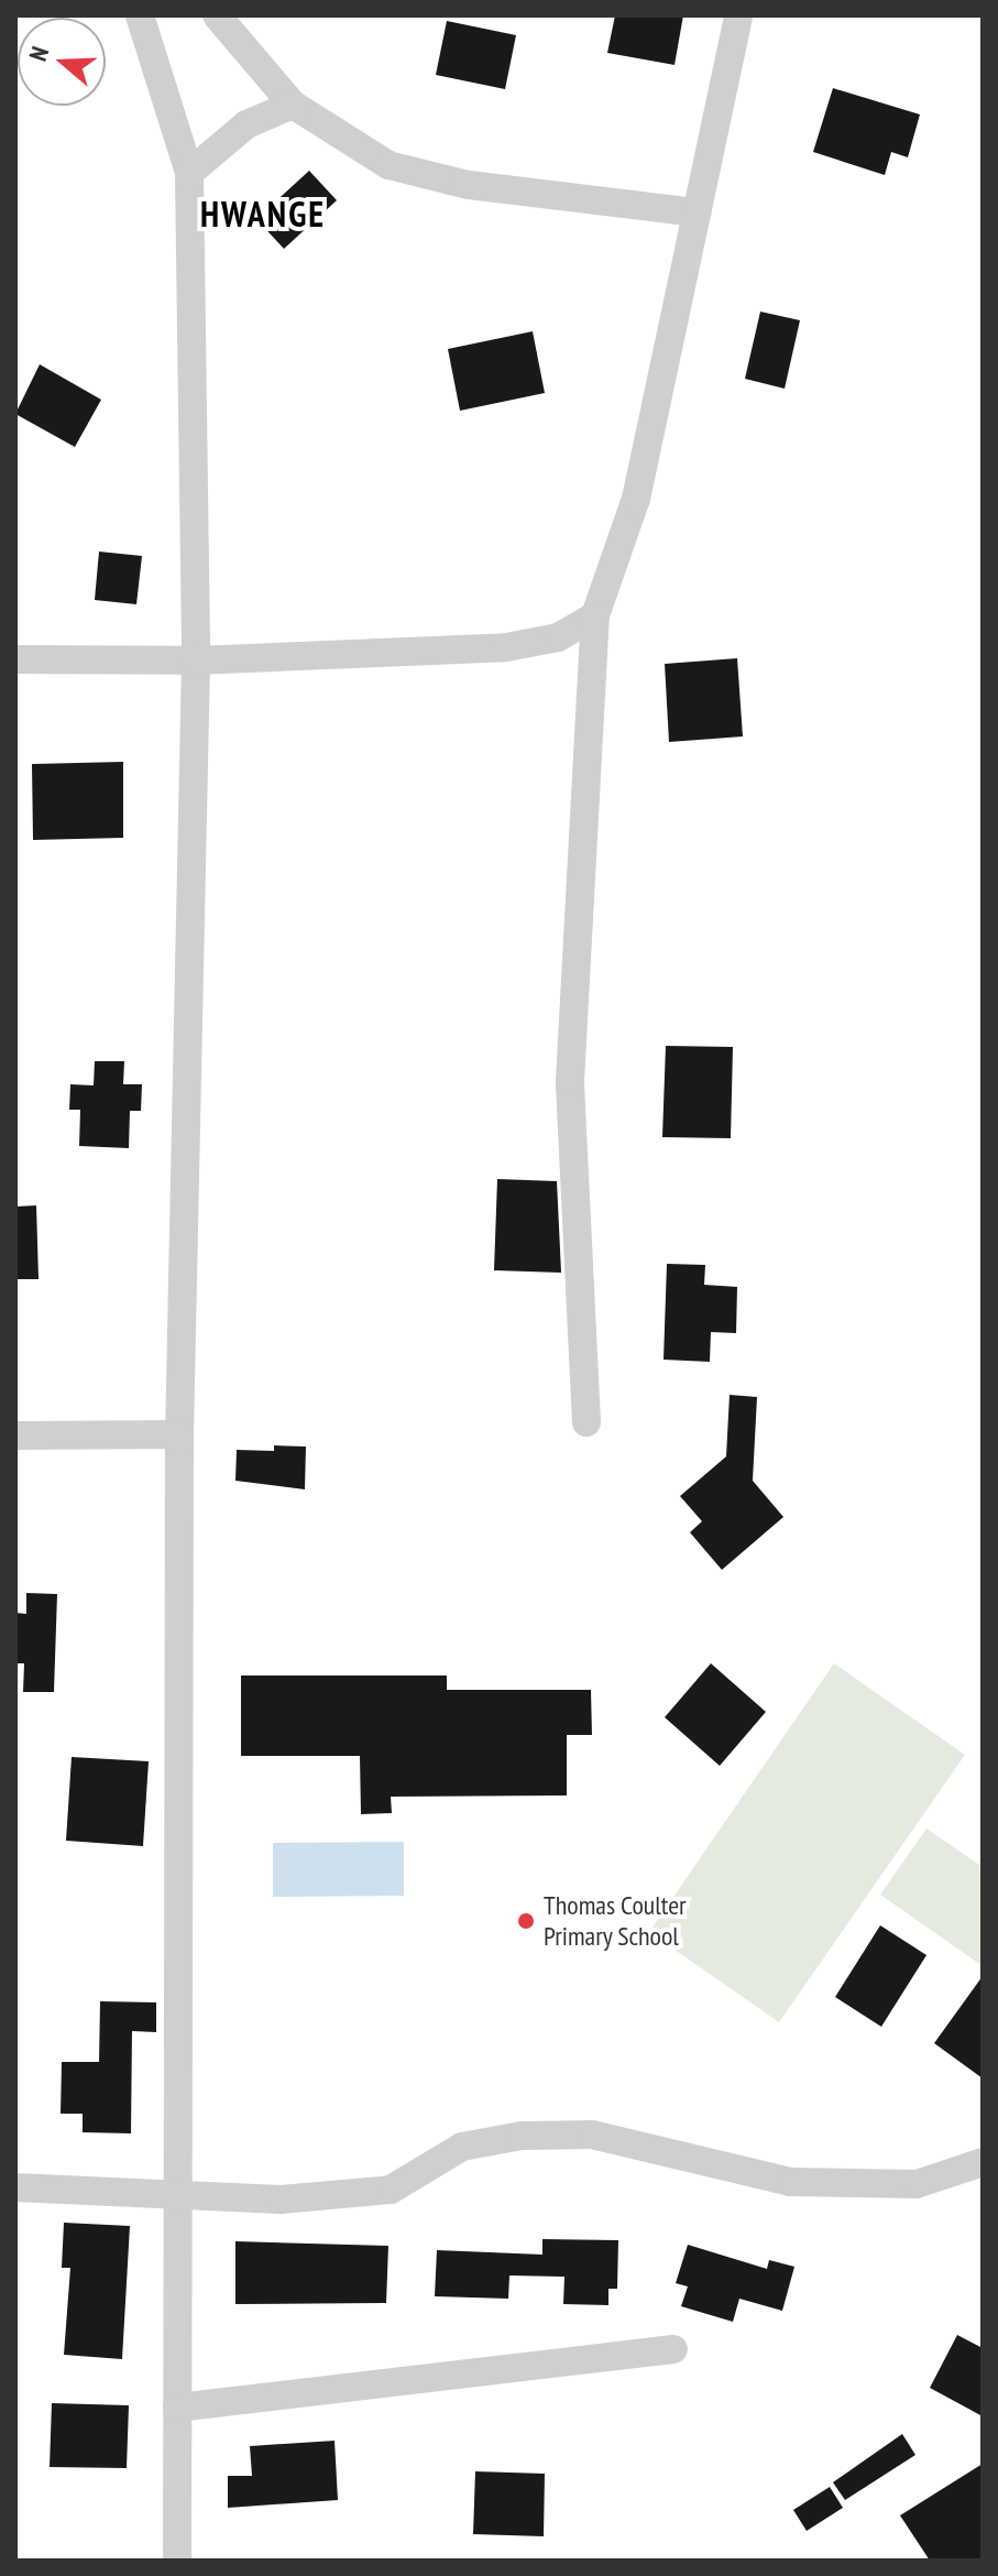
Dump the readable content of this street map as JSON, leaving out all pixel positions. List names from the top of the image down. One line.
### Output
{"districts":["HWANGE"],"places":["Thomas Coulter Primary School"],"north":"left"}
